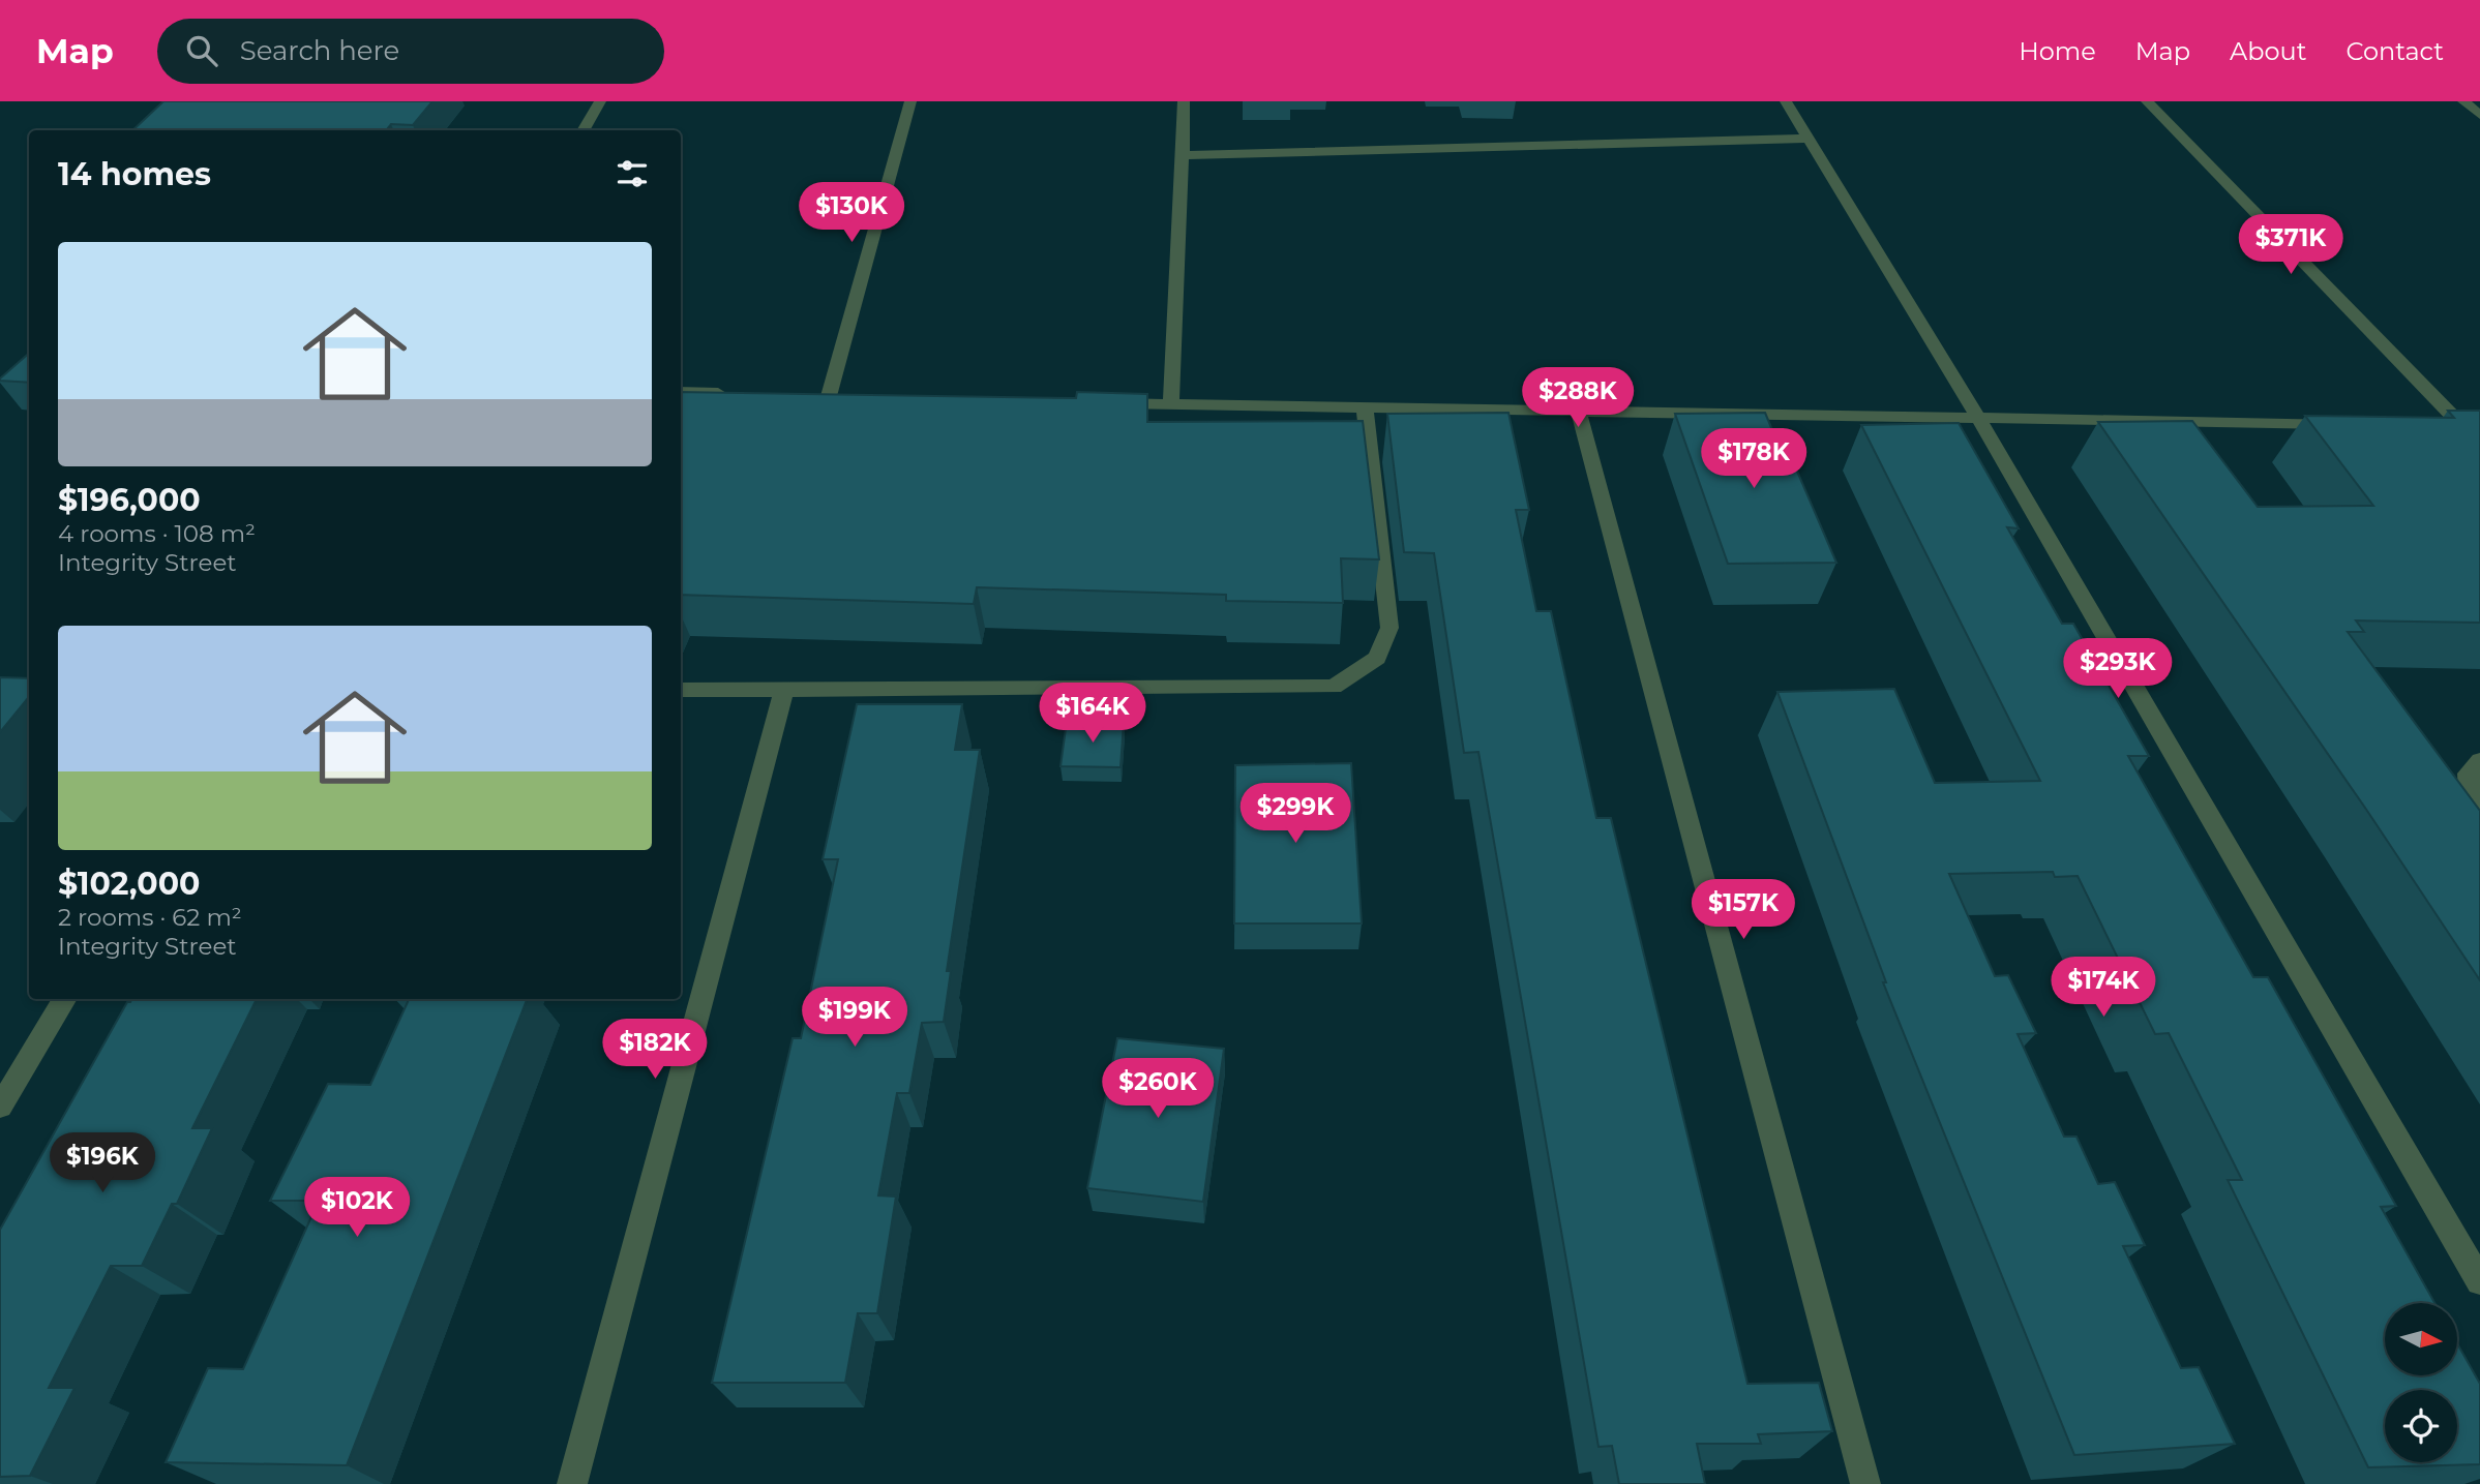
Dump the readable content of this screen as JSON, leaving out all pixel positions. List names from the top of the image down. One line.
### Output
{"north":"right","page":{"header":"Map","search":"Search here","nav":["Home","Map","About","Contact"],"heading":"14 homes","price":["$130K","$371K","$288K","$178K","$293K","$164K","$299K","$157K","$174K","$199K","$182K","$260K","$196K","$102K"],"list":[{"name":"$196,000","note":"4 rooms · 108 m² · Integrity Street"},{"name":"$102,000","note":"2 rooms · 62 m² · Integrity Street"}]}}
